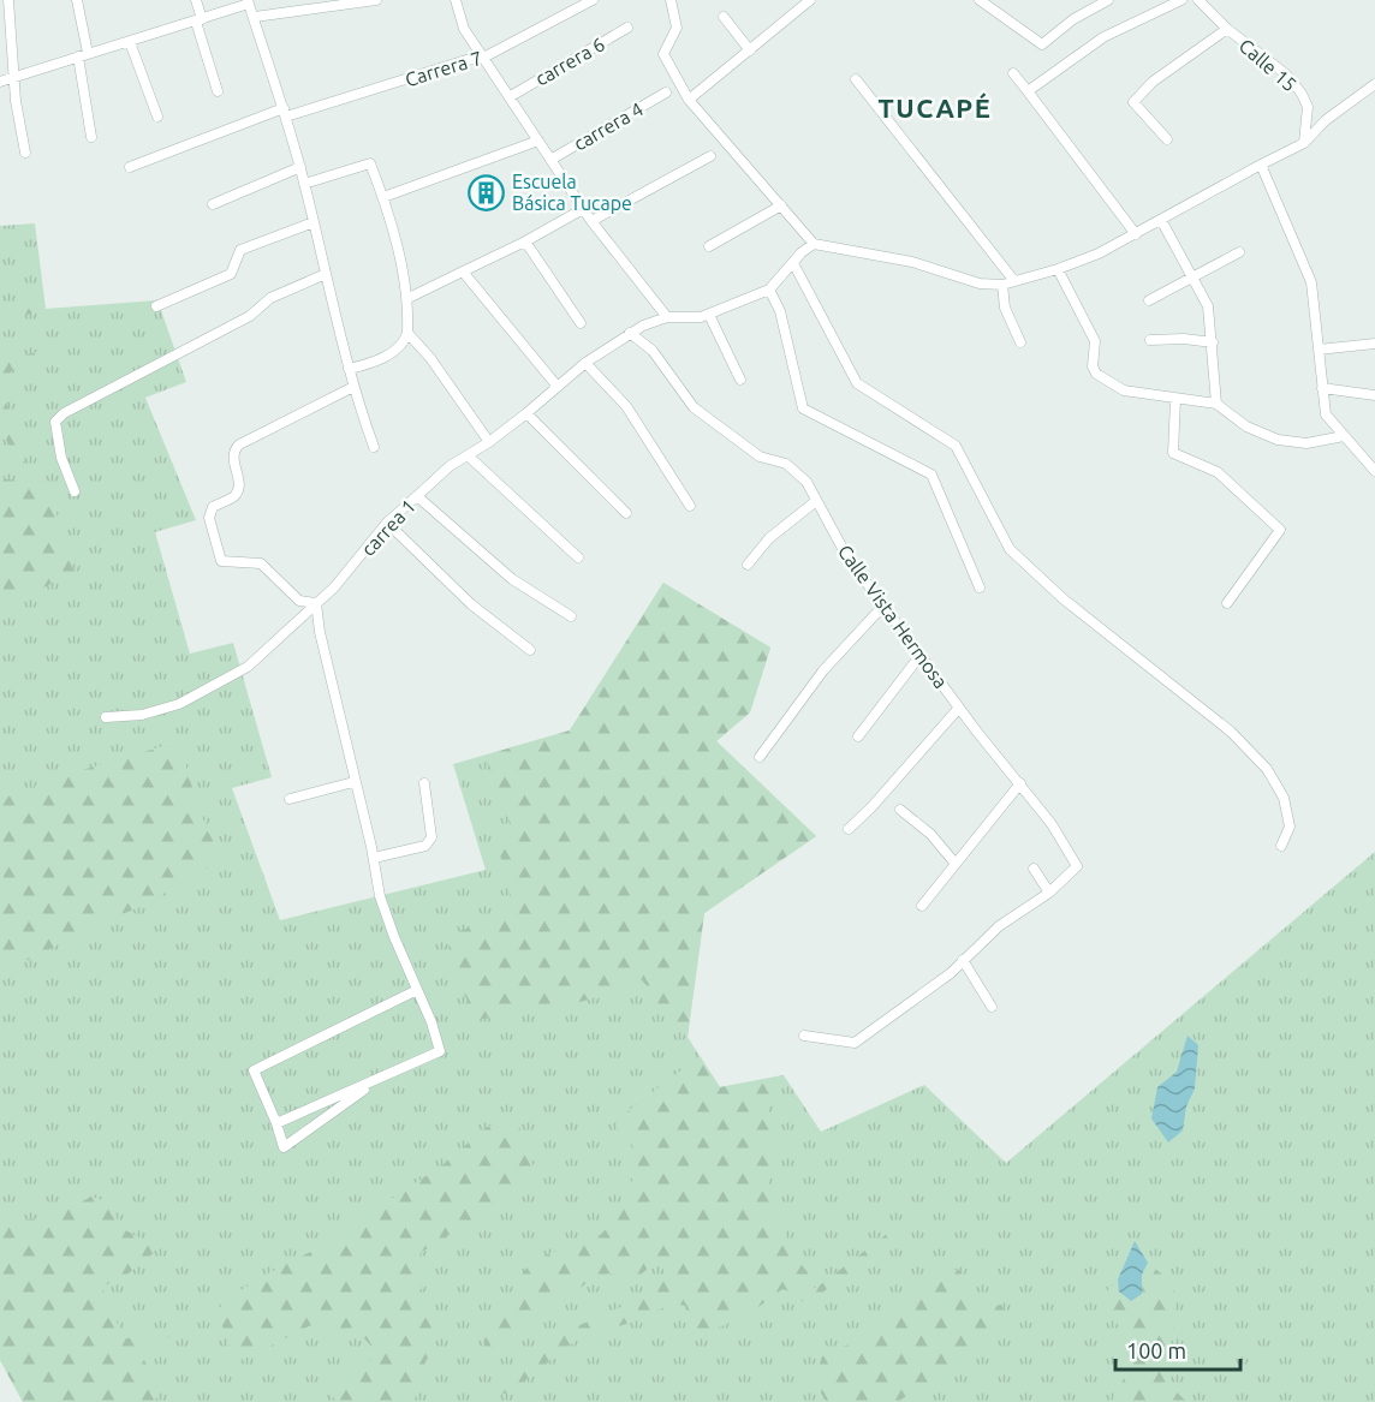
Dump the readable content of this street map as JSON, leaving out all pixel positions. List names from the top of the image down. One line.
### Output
{"streets":{"street":["carrera 6","Calle 15","Carrera 7","carrera 4","carrea 1","Calle Vista Hermosa"]},"crossings":[["carrea 1","Calle Vista Hermosa"]],"districts":["TUCAPÉ"],"places":{"building":["Escuela Básica Tucape"]},"scale_bar":"100 m"}
